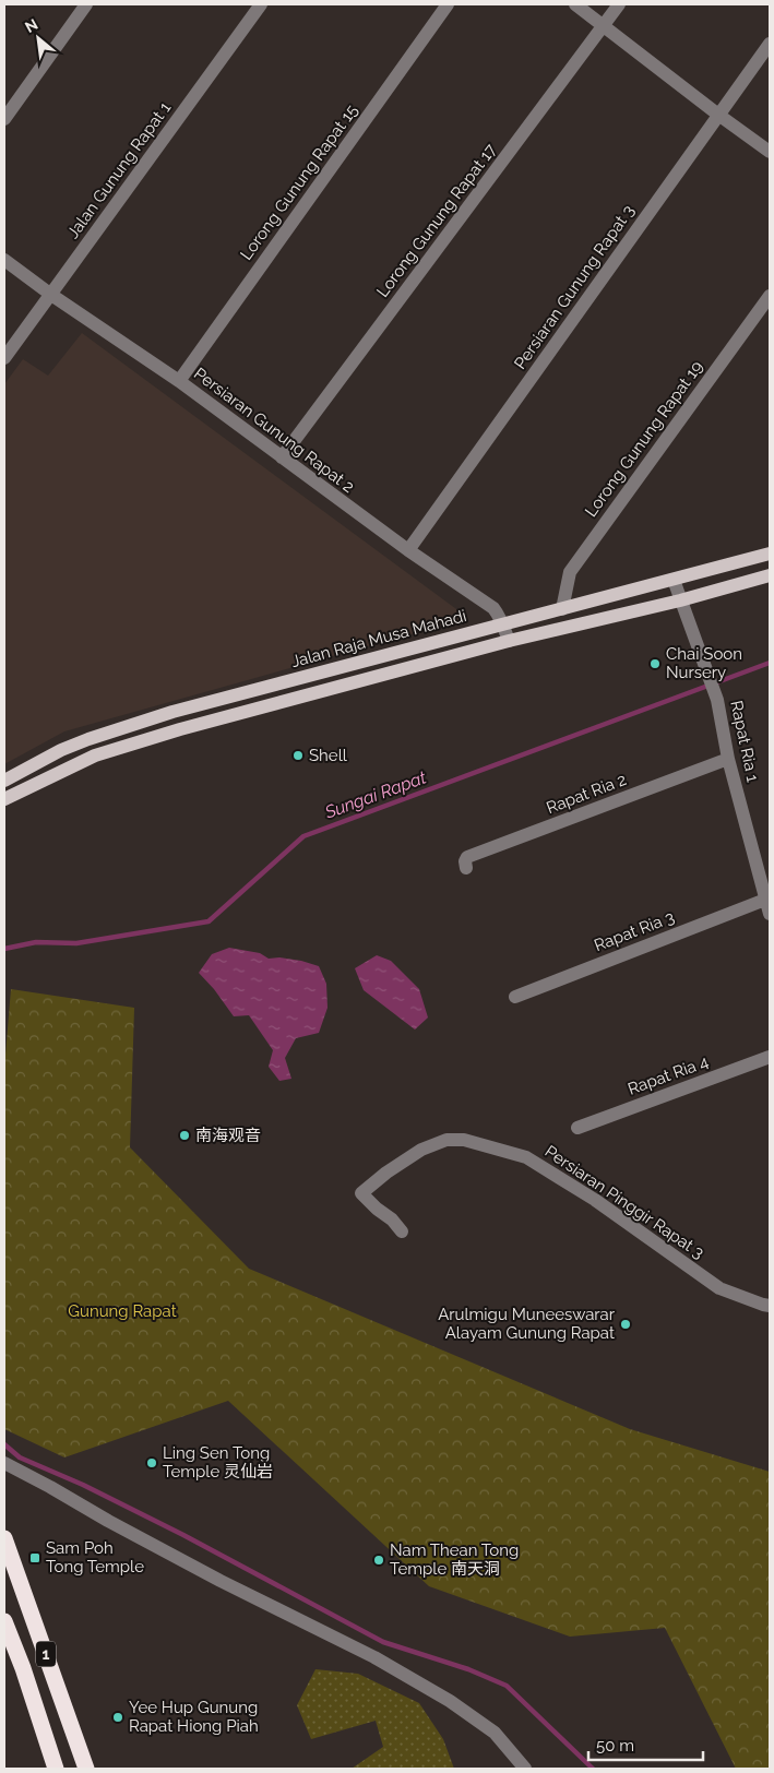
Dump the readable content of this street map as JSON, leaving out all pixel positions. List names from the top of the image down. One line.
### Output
{"streets":{"highway":["1"],"main road":["Jalan Raja Musa Mahadi"],"street":["Jalan Gunung Rapat 1","Lorong Gunung Rapat 15","Lorong Gunung Rapat 17","Persiaran Gunung Rapat 3","Persiaran Gunung Rapat 2","Lorong Gunung Rapat 19","Rapat Ria 1","Rapat Ria 2","Rapat Ria 3","Rapat Ria 4","Persiaran Pinggir Rapat 3"]},"crossings":[["Jalan Gunung Rapat 1","Persiaran Gunung Rapat 2"],["Lorong Gunung Rapat 15","Persiaran Gunung Rapat 2"],["Lorong Gunung Rapat 17","Persiaran Gunung Rapat 2"],["Persiaran Gunung Rapat 3","Persiaran Gunung Rapat 2"],["Persiaran Gunung Rapat 2","Jalan Raja Musa Mahadi"],["Lorong Gunung Rapat 19","Jalan Raja Musa Mahadi"],["Jalan Raja Musa Mahadi","Rapat Ria 1"],["Rapat Ria 1","Rapat Ria 2"],["Rapat Ria 1","Rapat Ria 3"]],"water":["Sungai Rapat"],"parks":["Gunung Rapat"],"places":{"other":["Chai Soon Nursery","Shell","南海观音","Arulmigu Muneeswarar Alayam Gunung Rapat","Ling Sen Tong Temple 灵仙岩","Nam Thean Tong Temple 南天洞","Yee Hup Gunung Rapat Hiong Piah"],"transit":["Sam Poh Tong Temple"]},"scale_bar":"50 m","north":"top left"}
